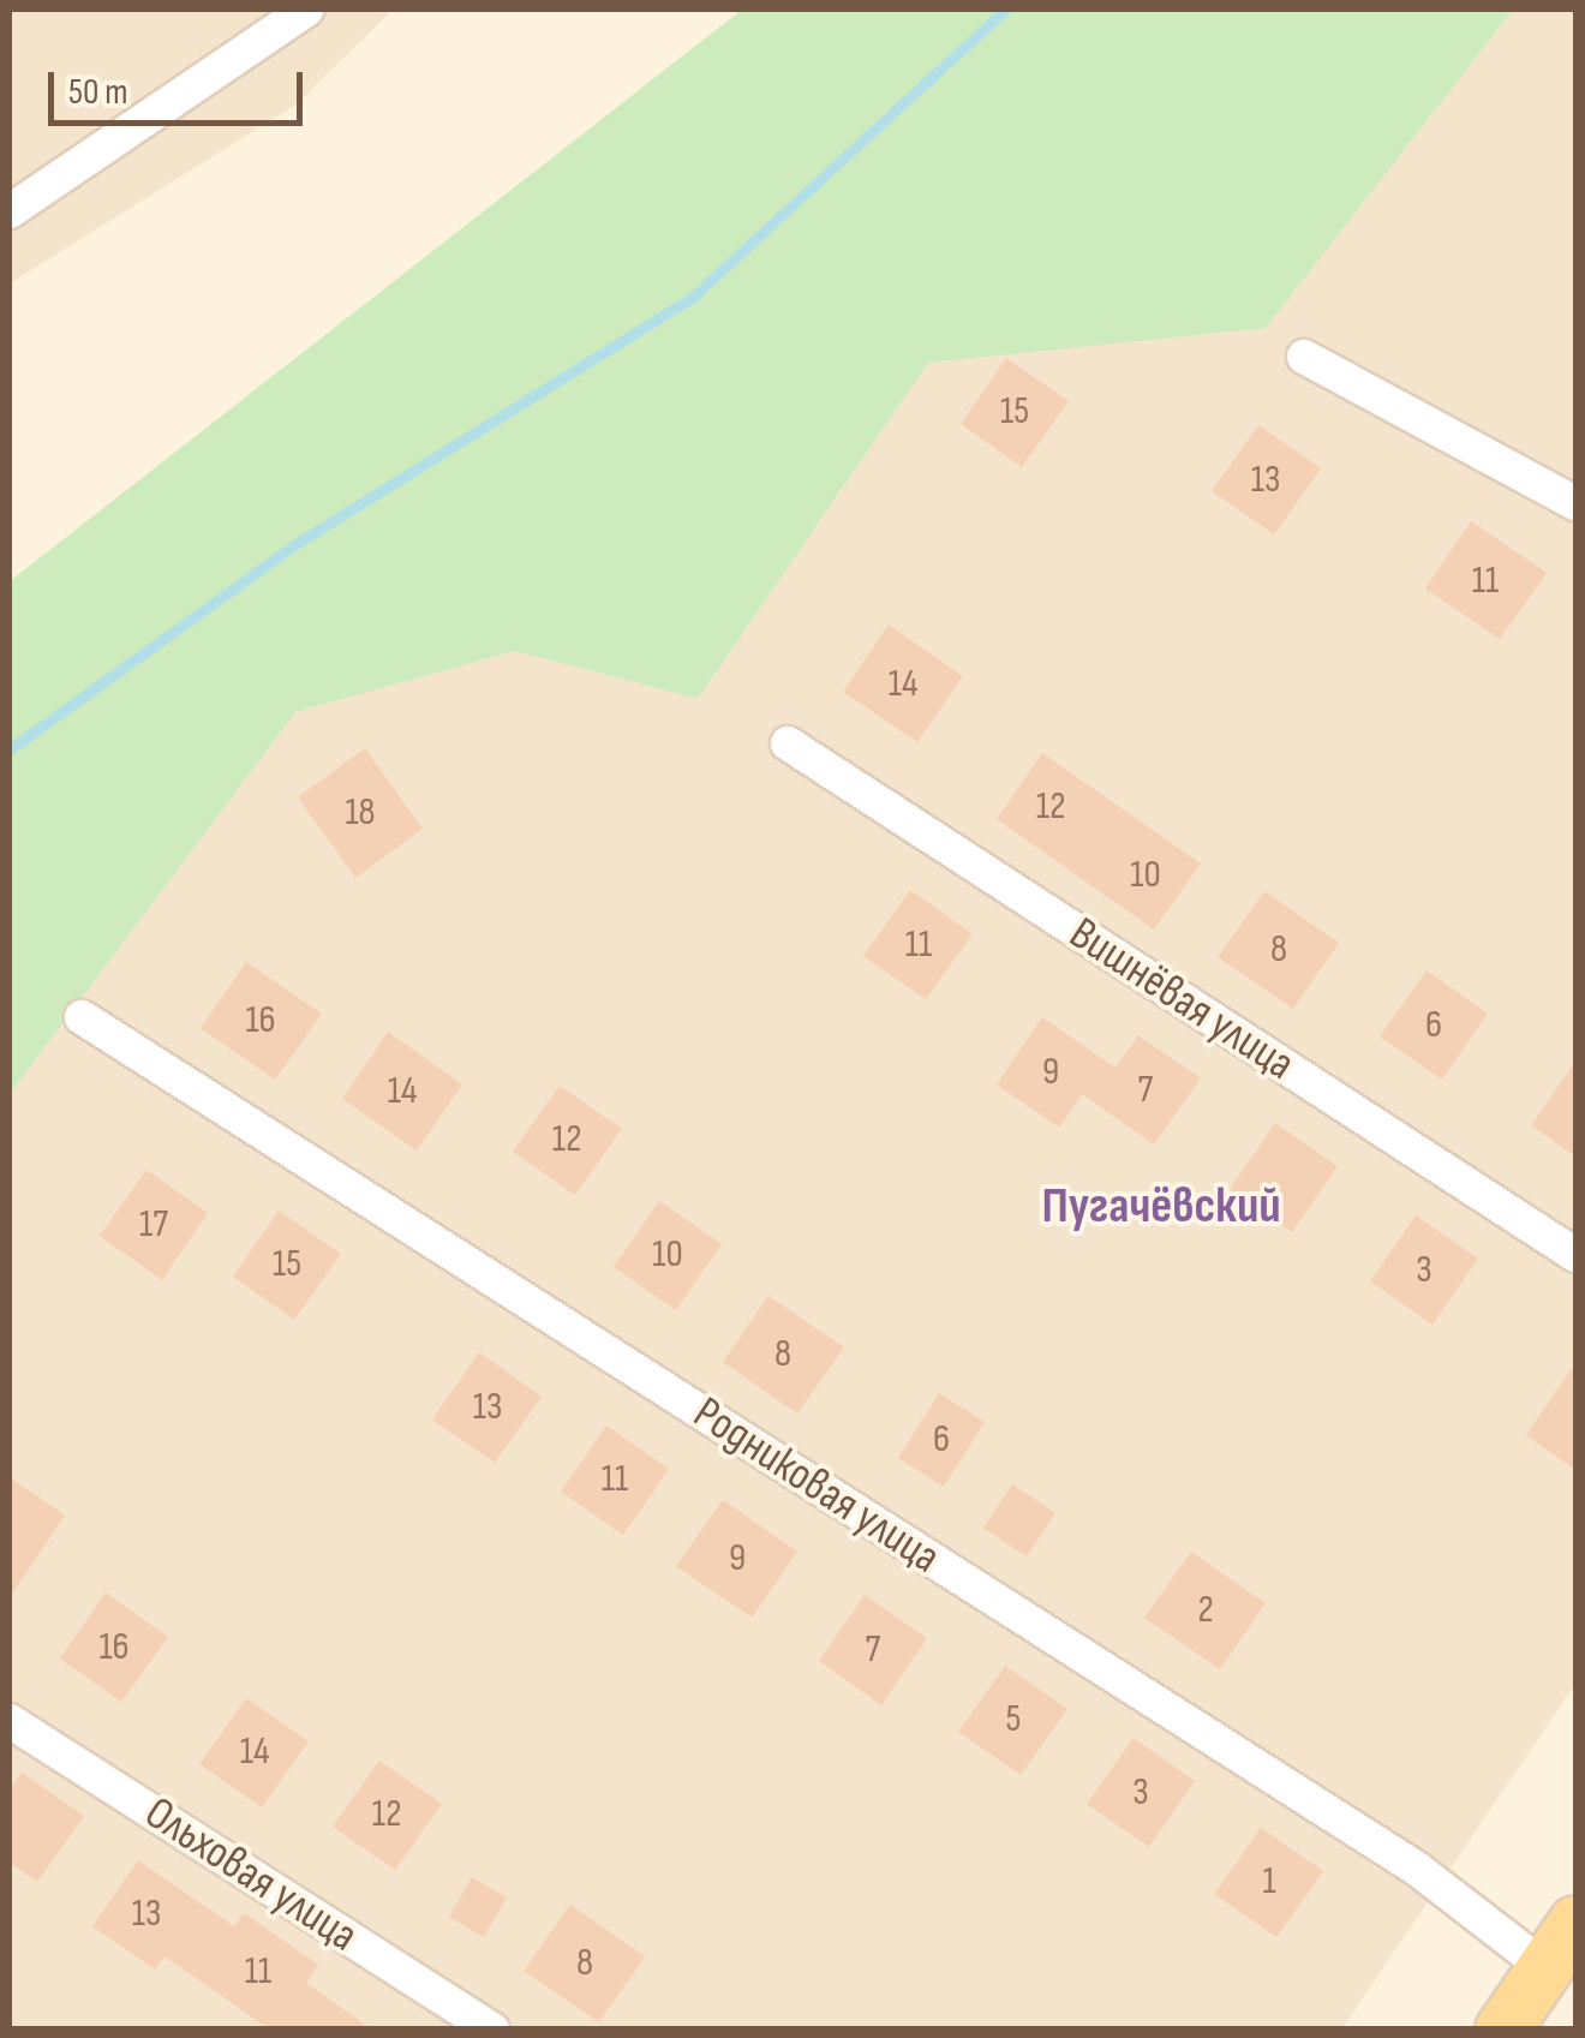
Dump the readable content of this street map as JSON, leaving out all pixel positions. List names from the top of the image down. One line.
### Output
{"streets":{"street":["Вишнёвая улица","Родниковая улица","Ольховая улица"]},"districts":["Пугачёвский"],"house_numbers":["15","13","11","14","12","18","10","11","8","16","6","9","7","14","12","17","10","15","3","8","13","6","11","9","2","16","7","5","14","3","12","1","13","8","11"],"scale_bar":"50 m"}
